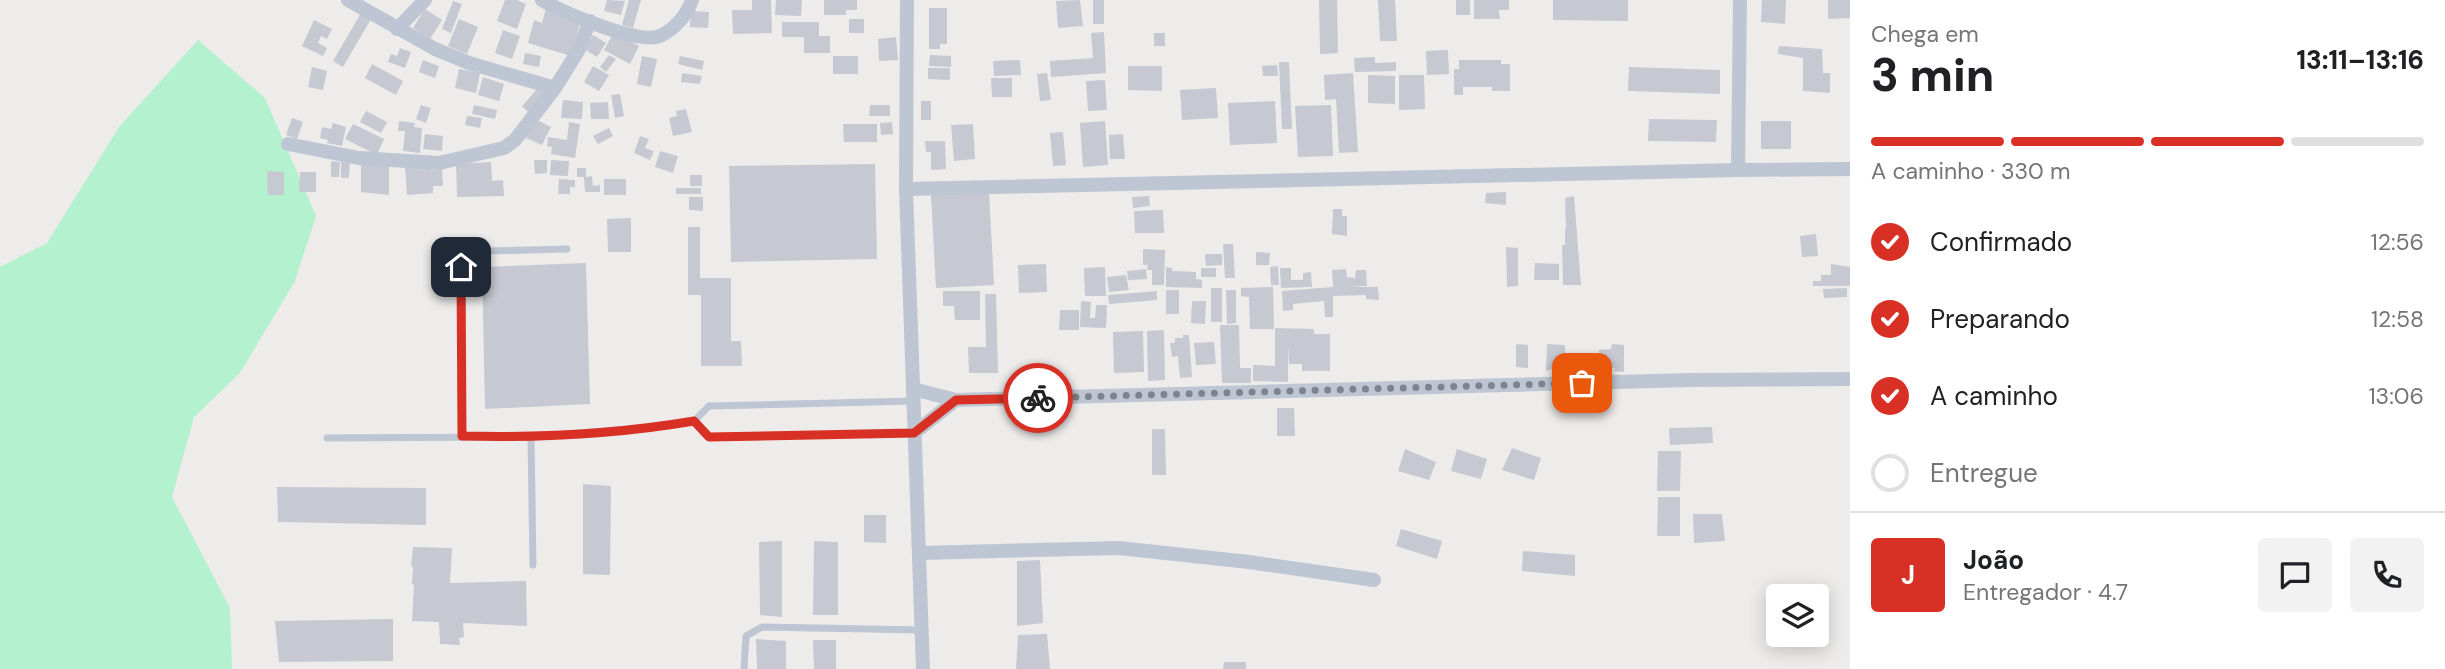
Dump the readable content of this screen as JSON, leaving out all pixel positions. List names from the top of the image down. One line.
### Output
{"page":{"heading":["3 min","Chega em","13:11–13:16"],"panel":["João","Entregador · 4.7"],"bar":"A caminho · 330 m","list":[["Confirmado","12:56"],["Preparando","12:58"],["A caminho","13:06"],"Entregue"],"round":"J"}}
